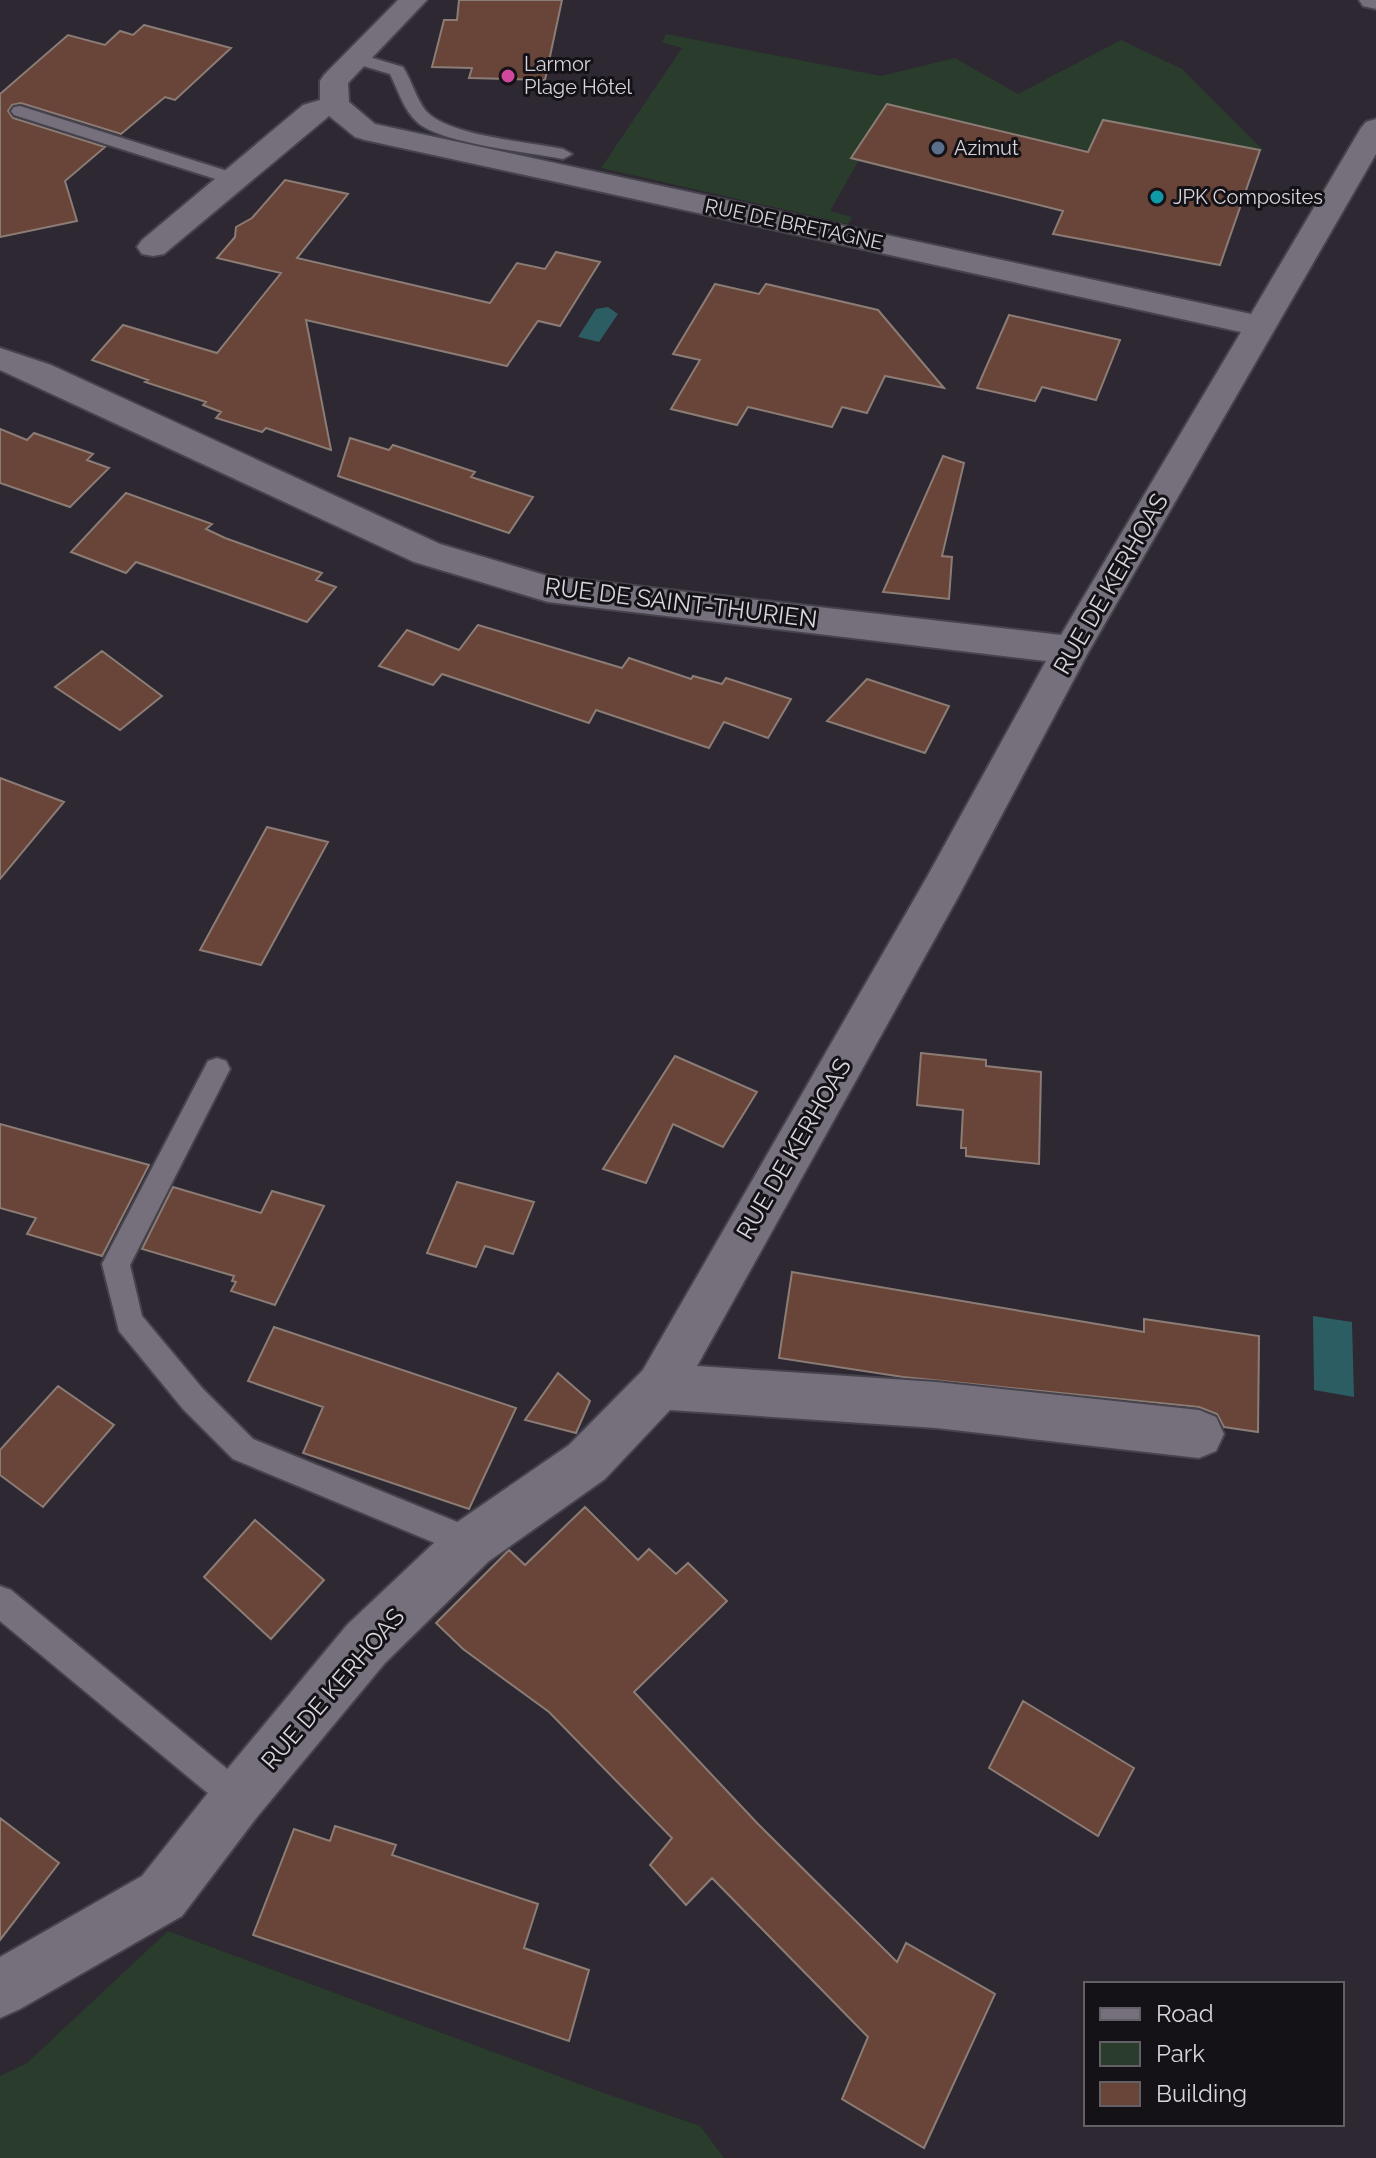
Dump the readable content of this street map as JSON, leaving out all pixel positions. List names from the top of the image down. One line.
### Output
{"streets":{"street":["RUE DE BRETAGNE","RUE DE KERHOAS","RUE DE SAINT-THURIEN"]},"crossings":[["RUE DE BRETAGNE","RUE DE KERHOAS"],["RUE DE KERHOAS","RUE DE SAINT-THURIEN"]],"places":["Larmor Plage Hôtel","Azimut","JPK Composites"],"legend":["Road","Park","Building"]}
